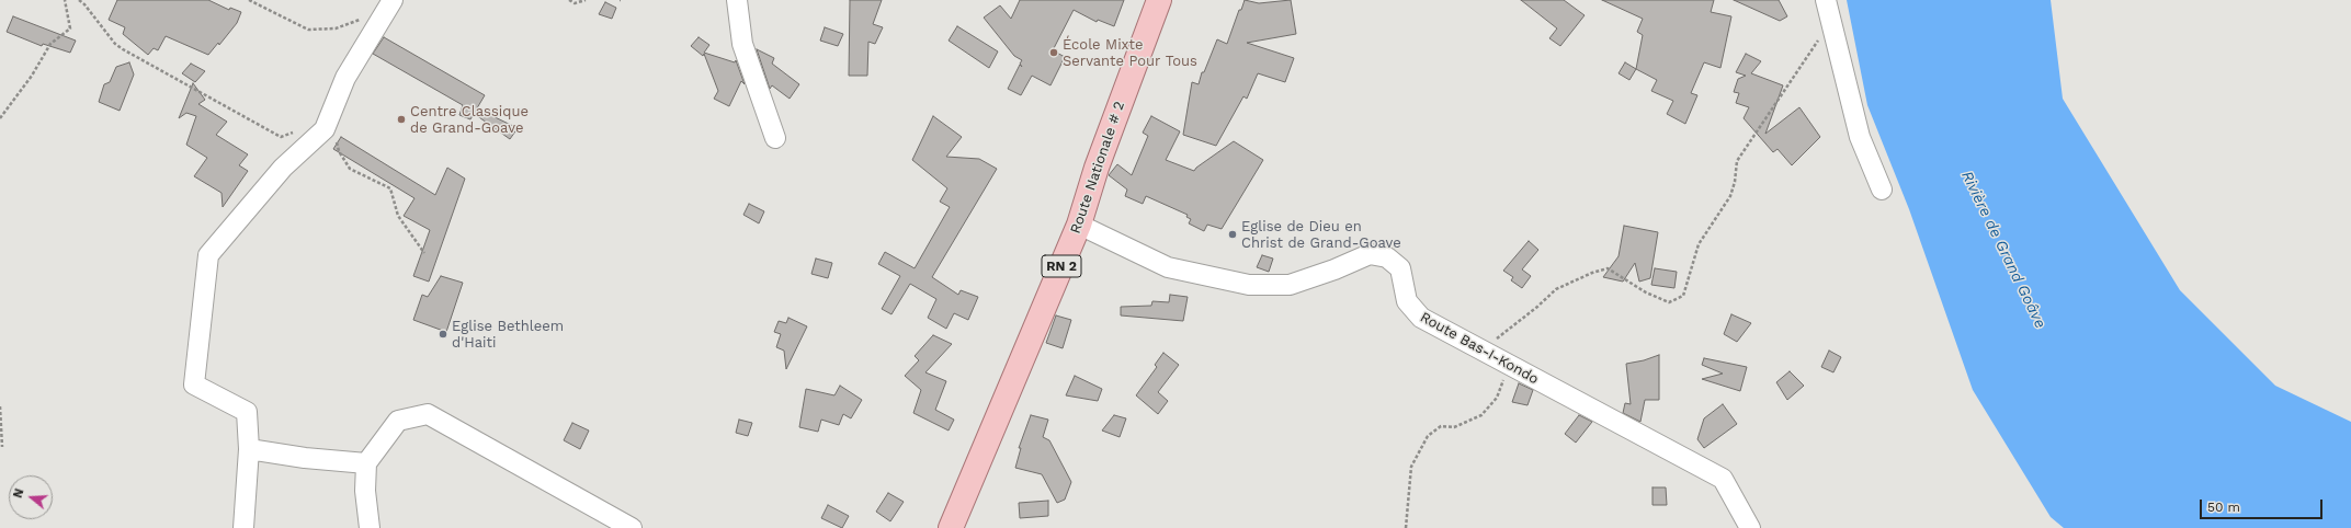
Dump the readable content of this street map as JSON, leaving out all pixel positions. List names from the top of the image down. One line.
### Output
{"streets":{"main road":["Route Nationale # 2","RN 2"],"street":["Route Bas-I-Kondo"]},"crossings":[["Route Nationale # 2","Route Bas-I-Kondo"]],"water":["Rivière de Grand Goâve"],"places":["École Mixte Servante Pour Tous","Centre Classique de Grand-Goave","Eglise de Dieu en Christ de Grand-Goave","Eglise Bethleem d'Haiti"],"scale_bar":"50 m","north":"left"}
